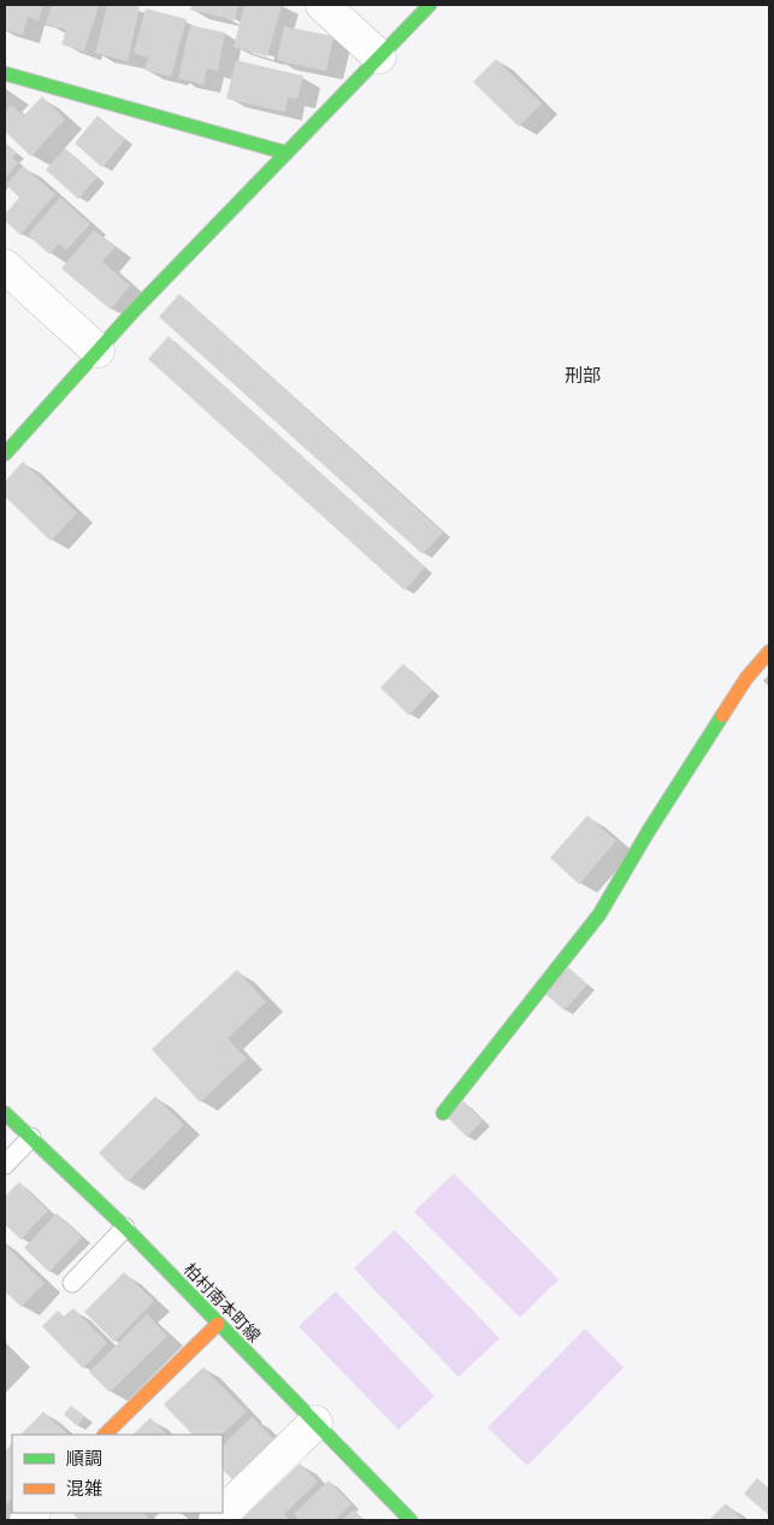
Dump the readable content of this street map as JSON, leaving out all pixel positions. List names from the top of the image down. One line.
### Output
{"streets":{"street":["柏村南本町線"]},"districts":["刑部"],"legend":["順調","混雑"]}
